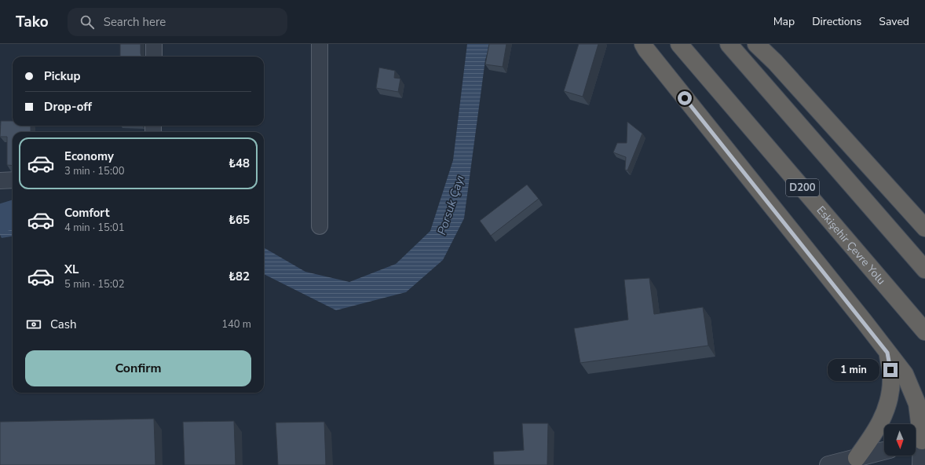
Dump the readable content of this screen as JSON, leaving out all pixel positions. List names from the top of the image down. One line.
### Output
{"streets":{"highway":["D200","Eskişehir Çevre Yolu"]},"water":["Porsuk Çayı"],"north":"bottom","page":{"header":"Tako","search":"Search here","nav":["Map","Directions","Saved"],"banner":["Pickup","Drop-off"],"list":[{"name":"Economy","note":"3 min · 15:00","value":"₺48"},{"name":"Comfort","note":"4 min · 15:01","value":"₺65"},{"name":"XL","note":"5 min · 15:02","value":"₺82"}],"pay":["Cash","140 m"],"buttons":"Confirm","bubble":"1 min"}}
